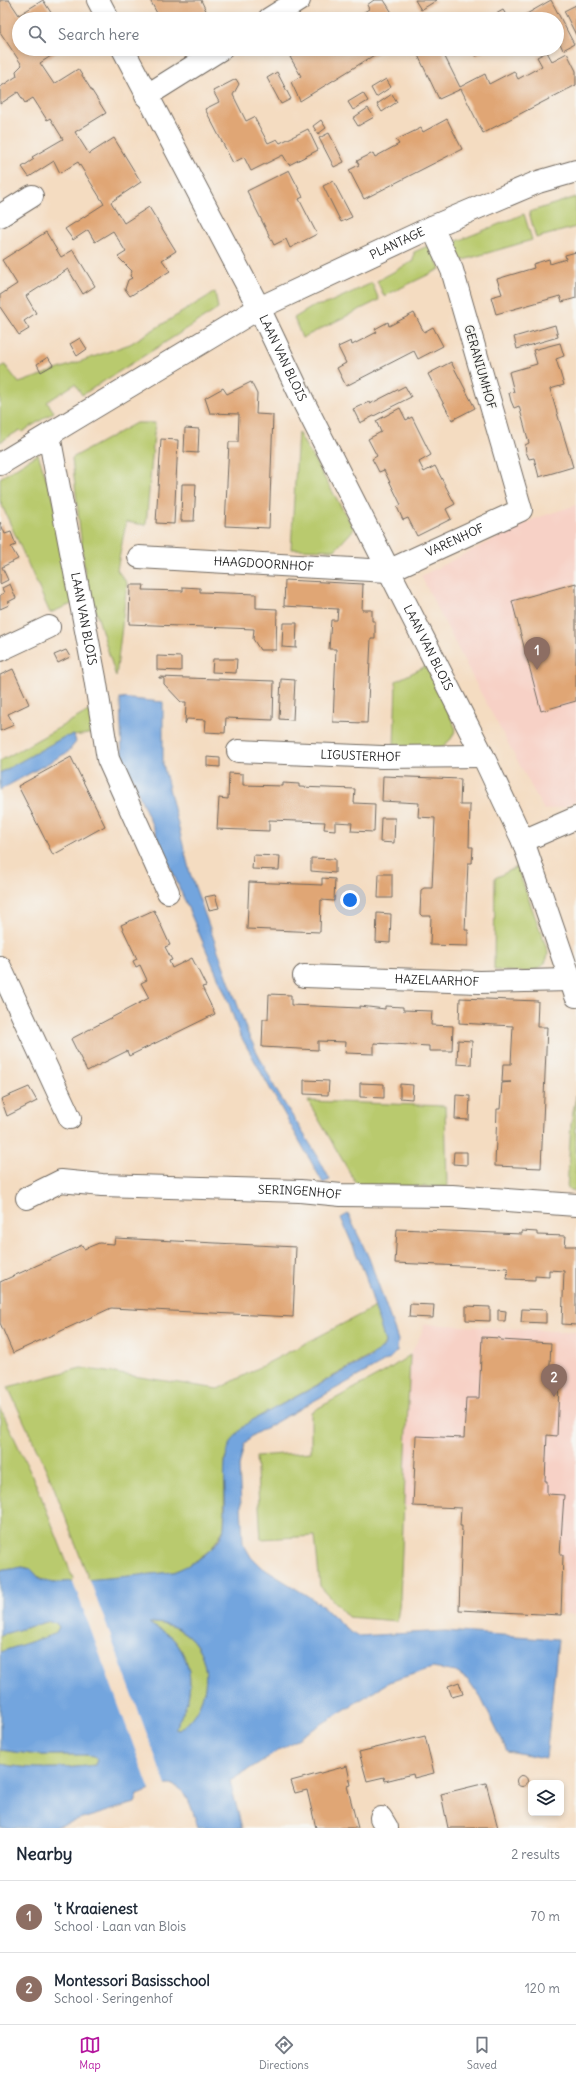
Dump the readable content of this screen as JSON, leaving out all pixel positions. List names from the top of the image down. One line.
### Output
{"streets":{"street":["PLANTAGE","LAAN VAN BLOIS","GERANIUMHOF","VARENHOF","HAAGDOORNHOF","LIGUSTERHOF","HAZELAARHOF","SERINGENHOF"]},"crossings":[["PLANTAGE","LAAN VAN BLOIS"],["PLANTAGE","GERANIUMHOF"],["LAAN VAN BLOIS","VARENHOF"],["LAAN VAN BLOIS","HAAGDOORNHOF"],["LAAN VAN BLOIS","LIGUSTERHOF"],["LAAN VAN BLOIS","HAZELAARHOF"],["GERANIUMHOF","VARENHOF"],["VARENHOF","HAAGDOORNHOF"]],"page":{"search":"Search here","pins":["1","2"],"heading":["Nearby","2 results"],"list":[{"mark":"1","name":"'t Kraaienest","note":"School · Laan van Blois","value":"70 m"},{"mark":"2","name":"Montessori Basisschool","note":"School · Seringenhof","value":"120 m"}],"nav":["Map","Directions","Saved"]}}
